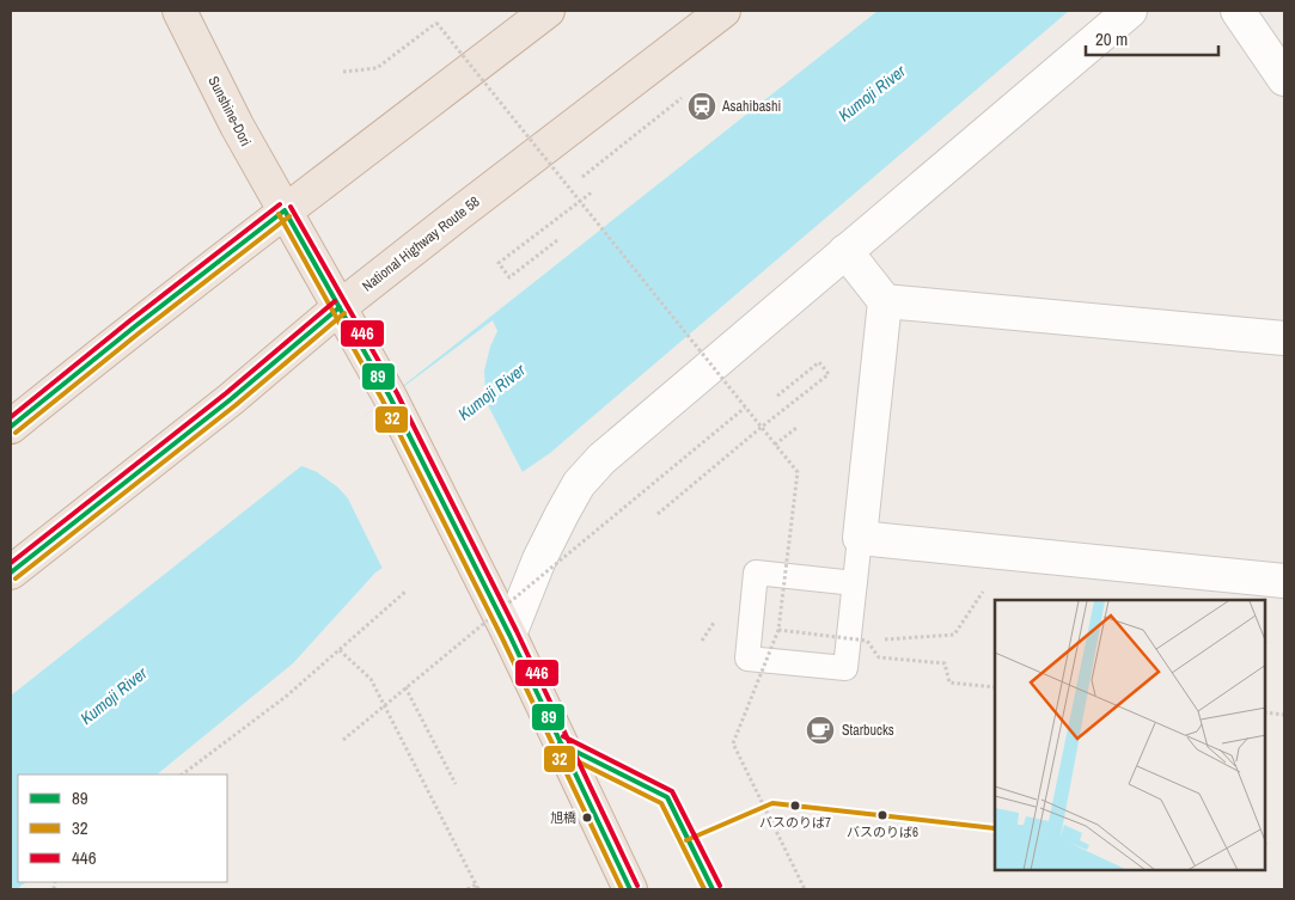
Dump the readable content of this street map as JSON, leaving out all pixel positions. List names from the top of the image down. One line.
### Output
{"streets":{"highway":["Sunshine-Dori","National Highway Route 58"]},"crossings":[["Sunshine-Dori","National Highway Route 58"]],"water":["Kumoji River"],"places":{"station":["Asahibashi"],"cafe":["Starbucks"],"other":["バスのりば7","バスのりば6","旭橋"]},"lines":["transit line 446","transit line 89","transit line 32"],"legend":["89","32","446"],"scale_bar":"20 m"}
